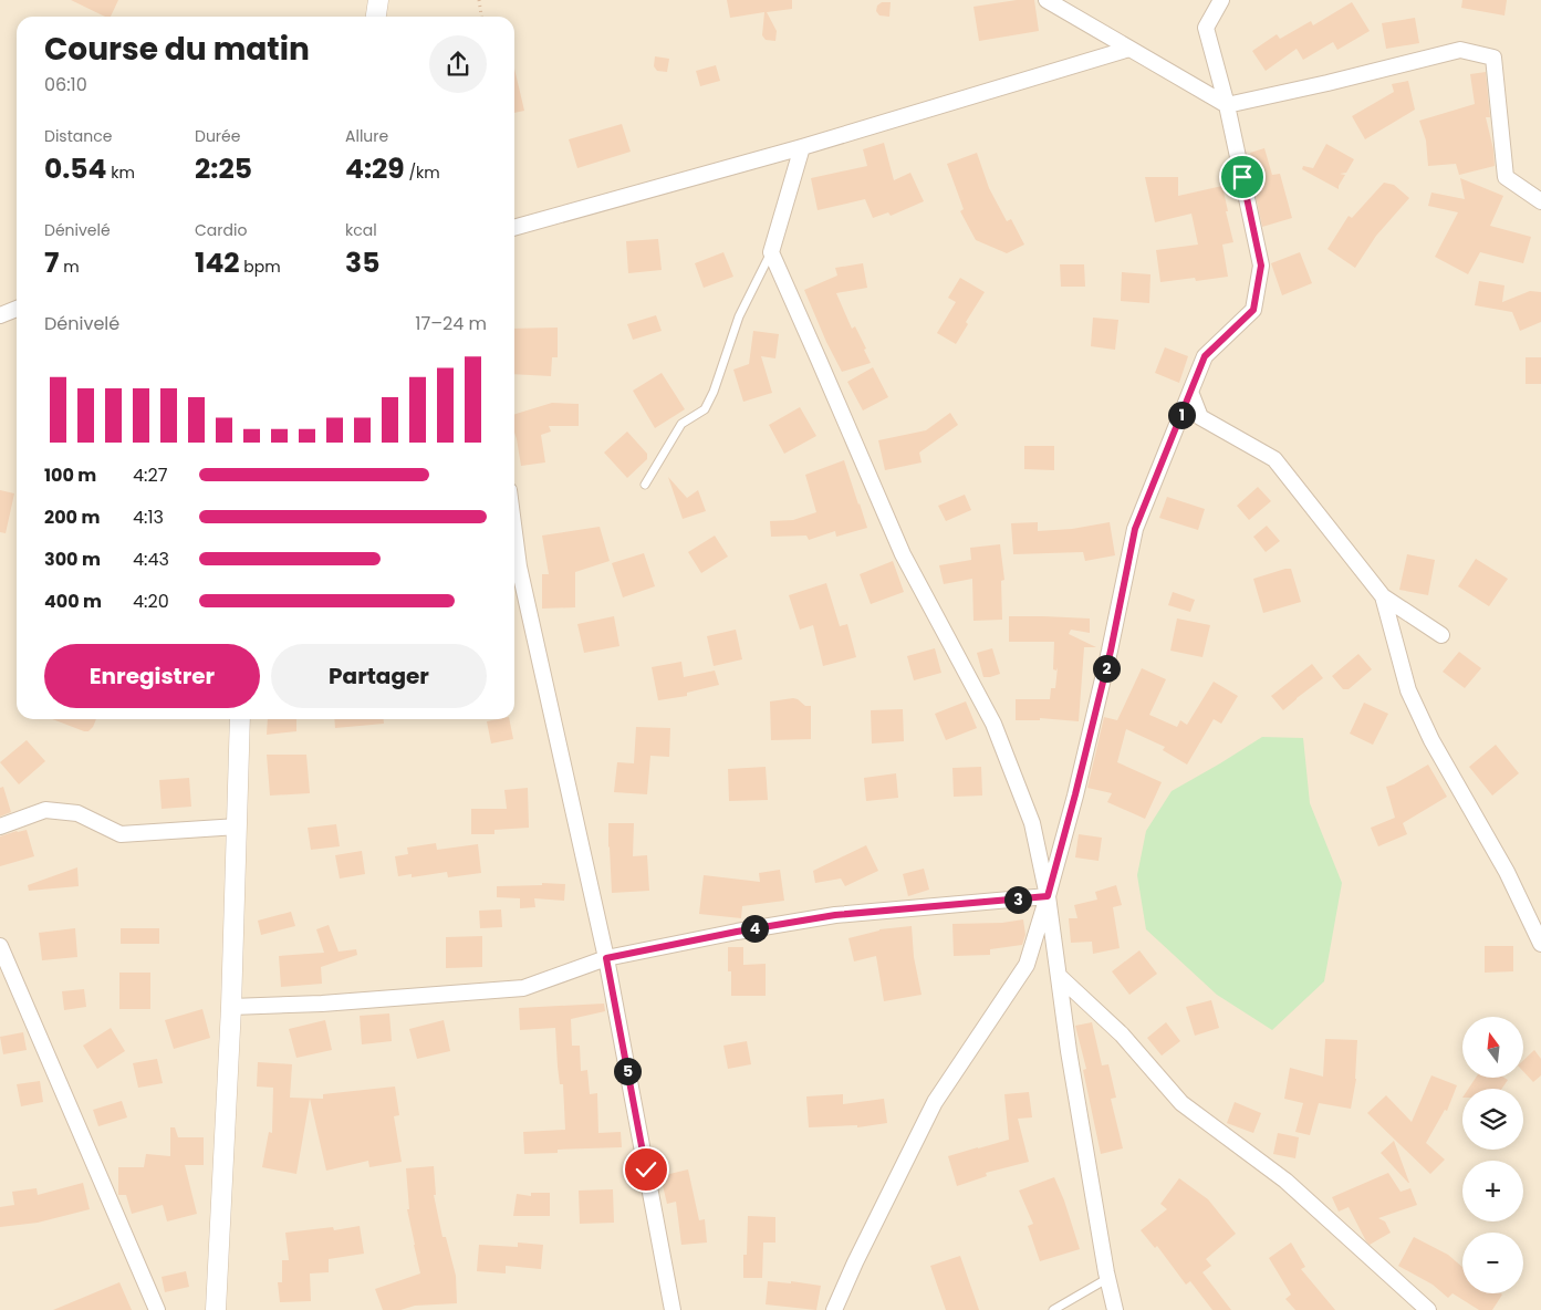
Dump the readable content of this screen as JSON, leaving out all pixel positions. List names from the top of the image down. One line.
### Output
{"north":"top","page":{"heading":["Course du matin","06:10"],"stats":[["Distance","0.54 km"],["Durée","2:25"],["Allure","4:29 /km"],["Dénivelé","7 m"],["Cardio","142 bpm"],["kcal","35"]],"chart":["Dénivelé","17–24 m"],"pins":["1","2","3","4","5"],"list":[{"name":"100 m","note":"4:27"},{"name":"200 m","note":"4:13"},{"name":"300 m","note":"4:43"},{"name":"400 m","note":"4:20"}],"buttons":["Enregistrer","Partager"],"map_buttons":["+","−"]}}
